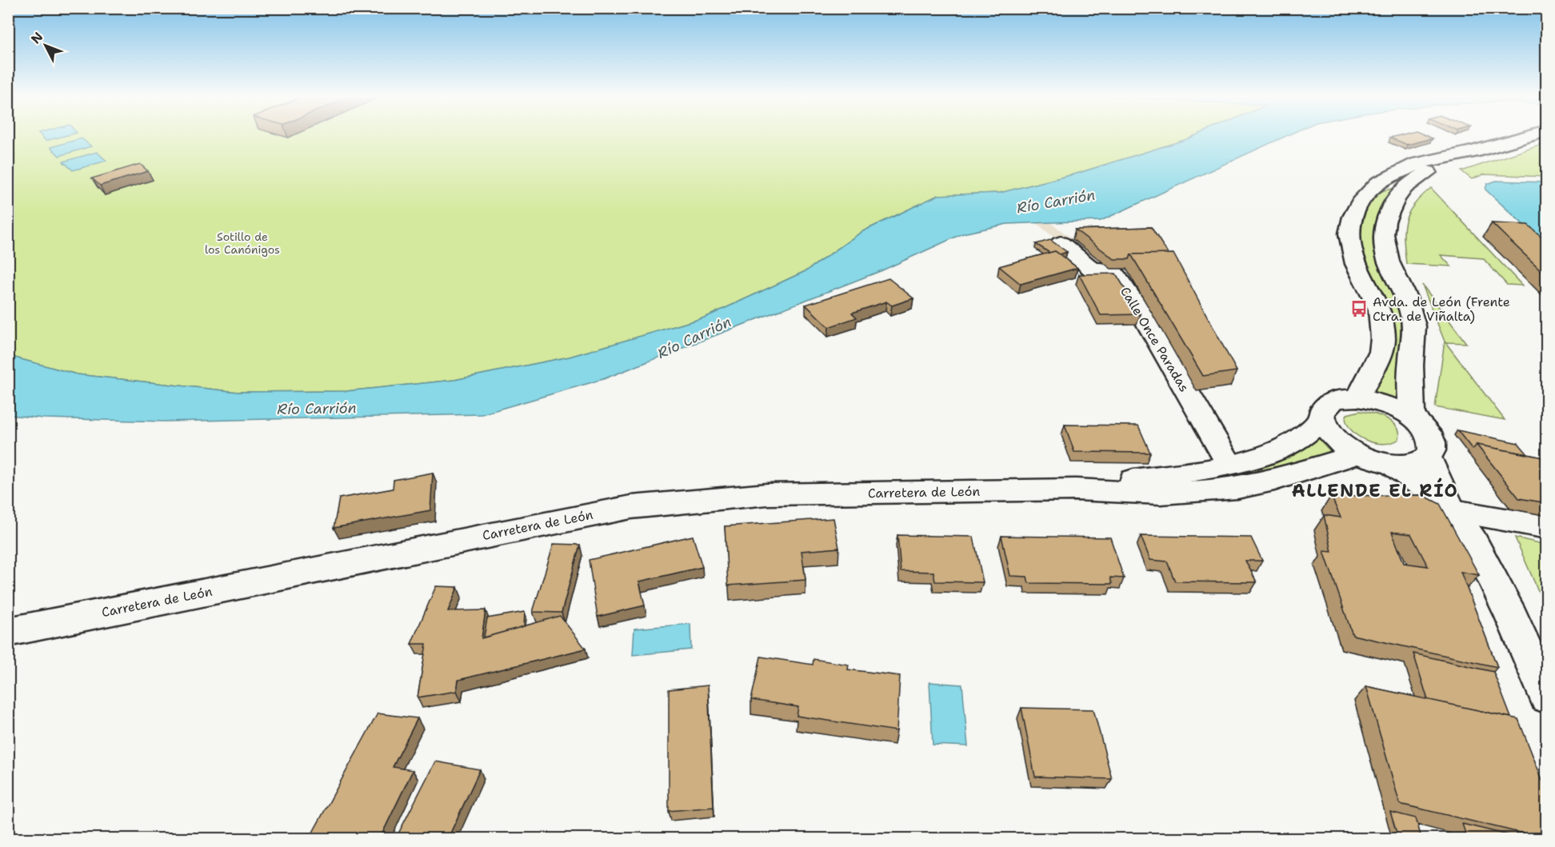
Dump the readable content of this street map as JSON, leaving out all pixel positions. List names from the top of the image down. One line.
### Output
{"streets":{"main road":["Calle Once Paradas","Carretera de León"]},"crossings":[["Calle Once Paradas","Carretera de León"]],"districts":["ALLENDE EL RÍO"],"water":["Río Carrión"],"parks":["Sotillo de los Canónigos"],"places":{"bus stop":["Avda. de León (Frente Ctra. de Viñalta)"]},"north":"top left"}
